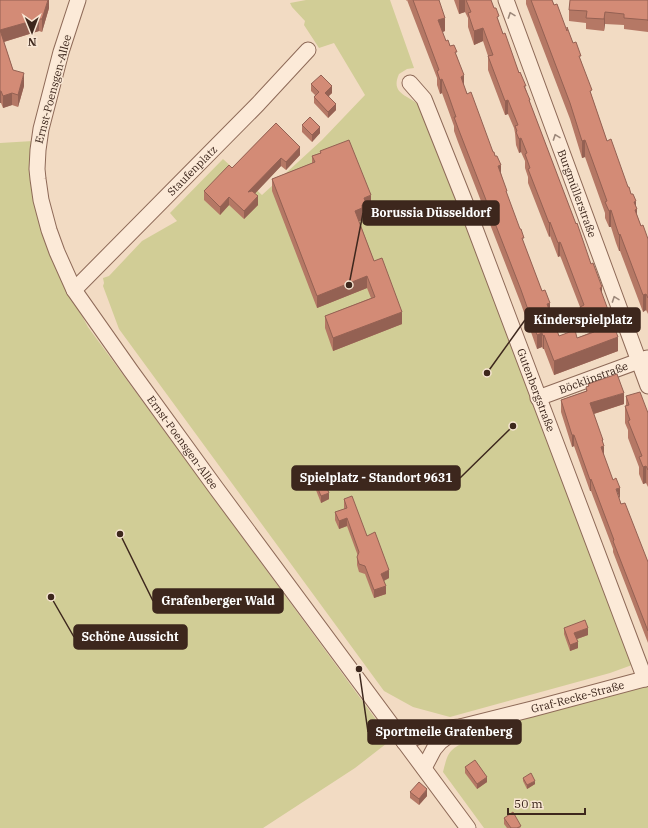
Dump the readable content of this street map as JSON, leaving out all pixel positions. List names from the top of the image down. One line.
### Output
{"streets":{"street":["Ernst-Poensgen-Allee","Staufenplatz","Burgmüllerstraße","Böcklinstraße","Gutenbergstraße","Graf-Recke-Straße"]},"crossings":[["Ernst-Poensgen-Allee","Staufenplatz"],["Ernst-Poensgen-Allee","Graf-Recke-Straße"],["Burgmüllerstraße","Böcklinstraße"],["Böcklinstraße","Gutenbergstraße"],["Gutenbergstraße","Graf-Recke-Straße"]],"one_way":["Burgmüllerstraße"],"places":["Borussia Düsseldorf","Kinderspielplatz","Spielplatz - Standort 9631","Grafenberger Wald","Schöne Aussicht","Sportmeile Grafenberg"],"scale_bar":"50 m","north":"bottom"}
